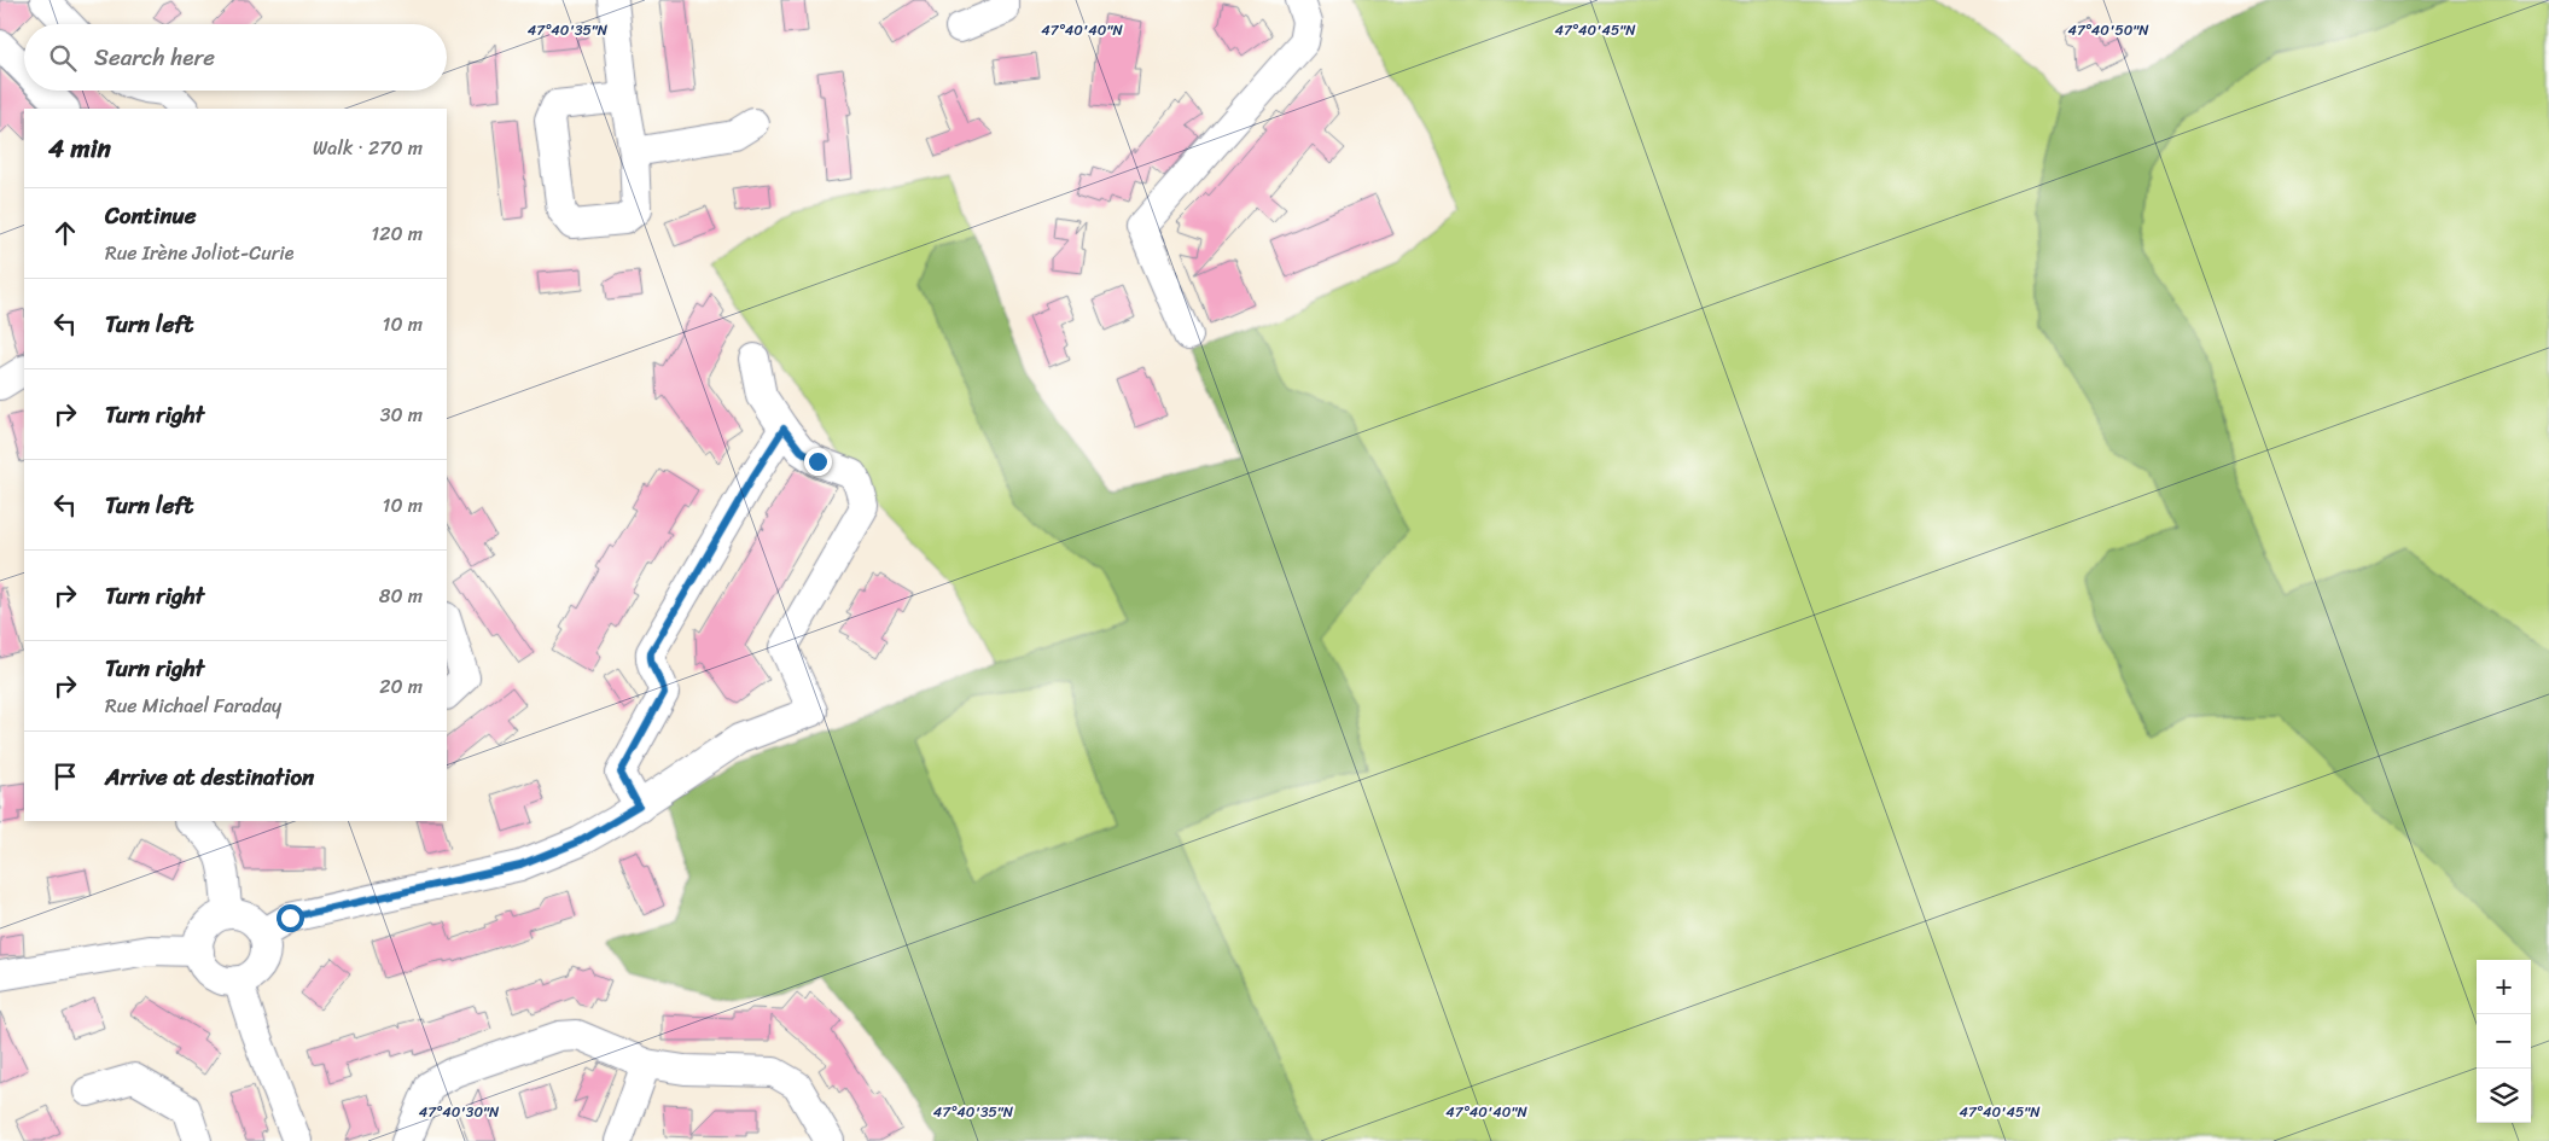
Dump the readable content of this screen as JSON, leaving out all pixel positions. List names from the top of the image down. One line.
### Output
{"page":{"search":"Search here","heading":["4 min","Walk · 270 m"],"list":[["Continue","Rue Irène Joliot-Curie","120 m"],["Turn left","10 m"],["Turn right","30 m"],["Turn left","10 m"],["Turn right","80 m"],["Turn right","Rue Michael Faraday","20 m"],"Arrive at destination"],"map_buttons":["+","−"]},"coordinates":["47°40'35\"N","47°40'40\"N","47°40'45\"N","47°40'50\"N","47°40'30\"N"]}
